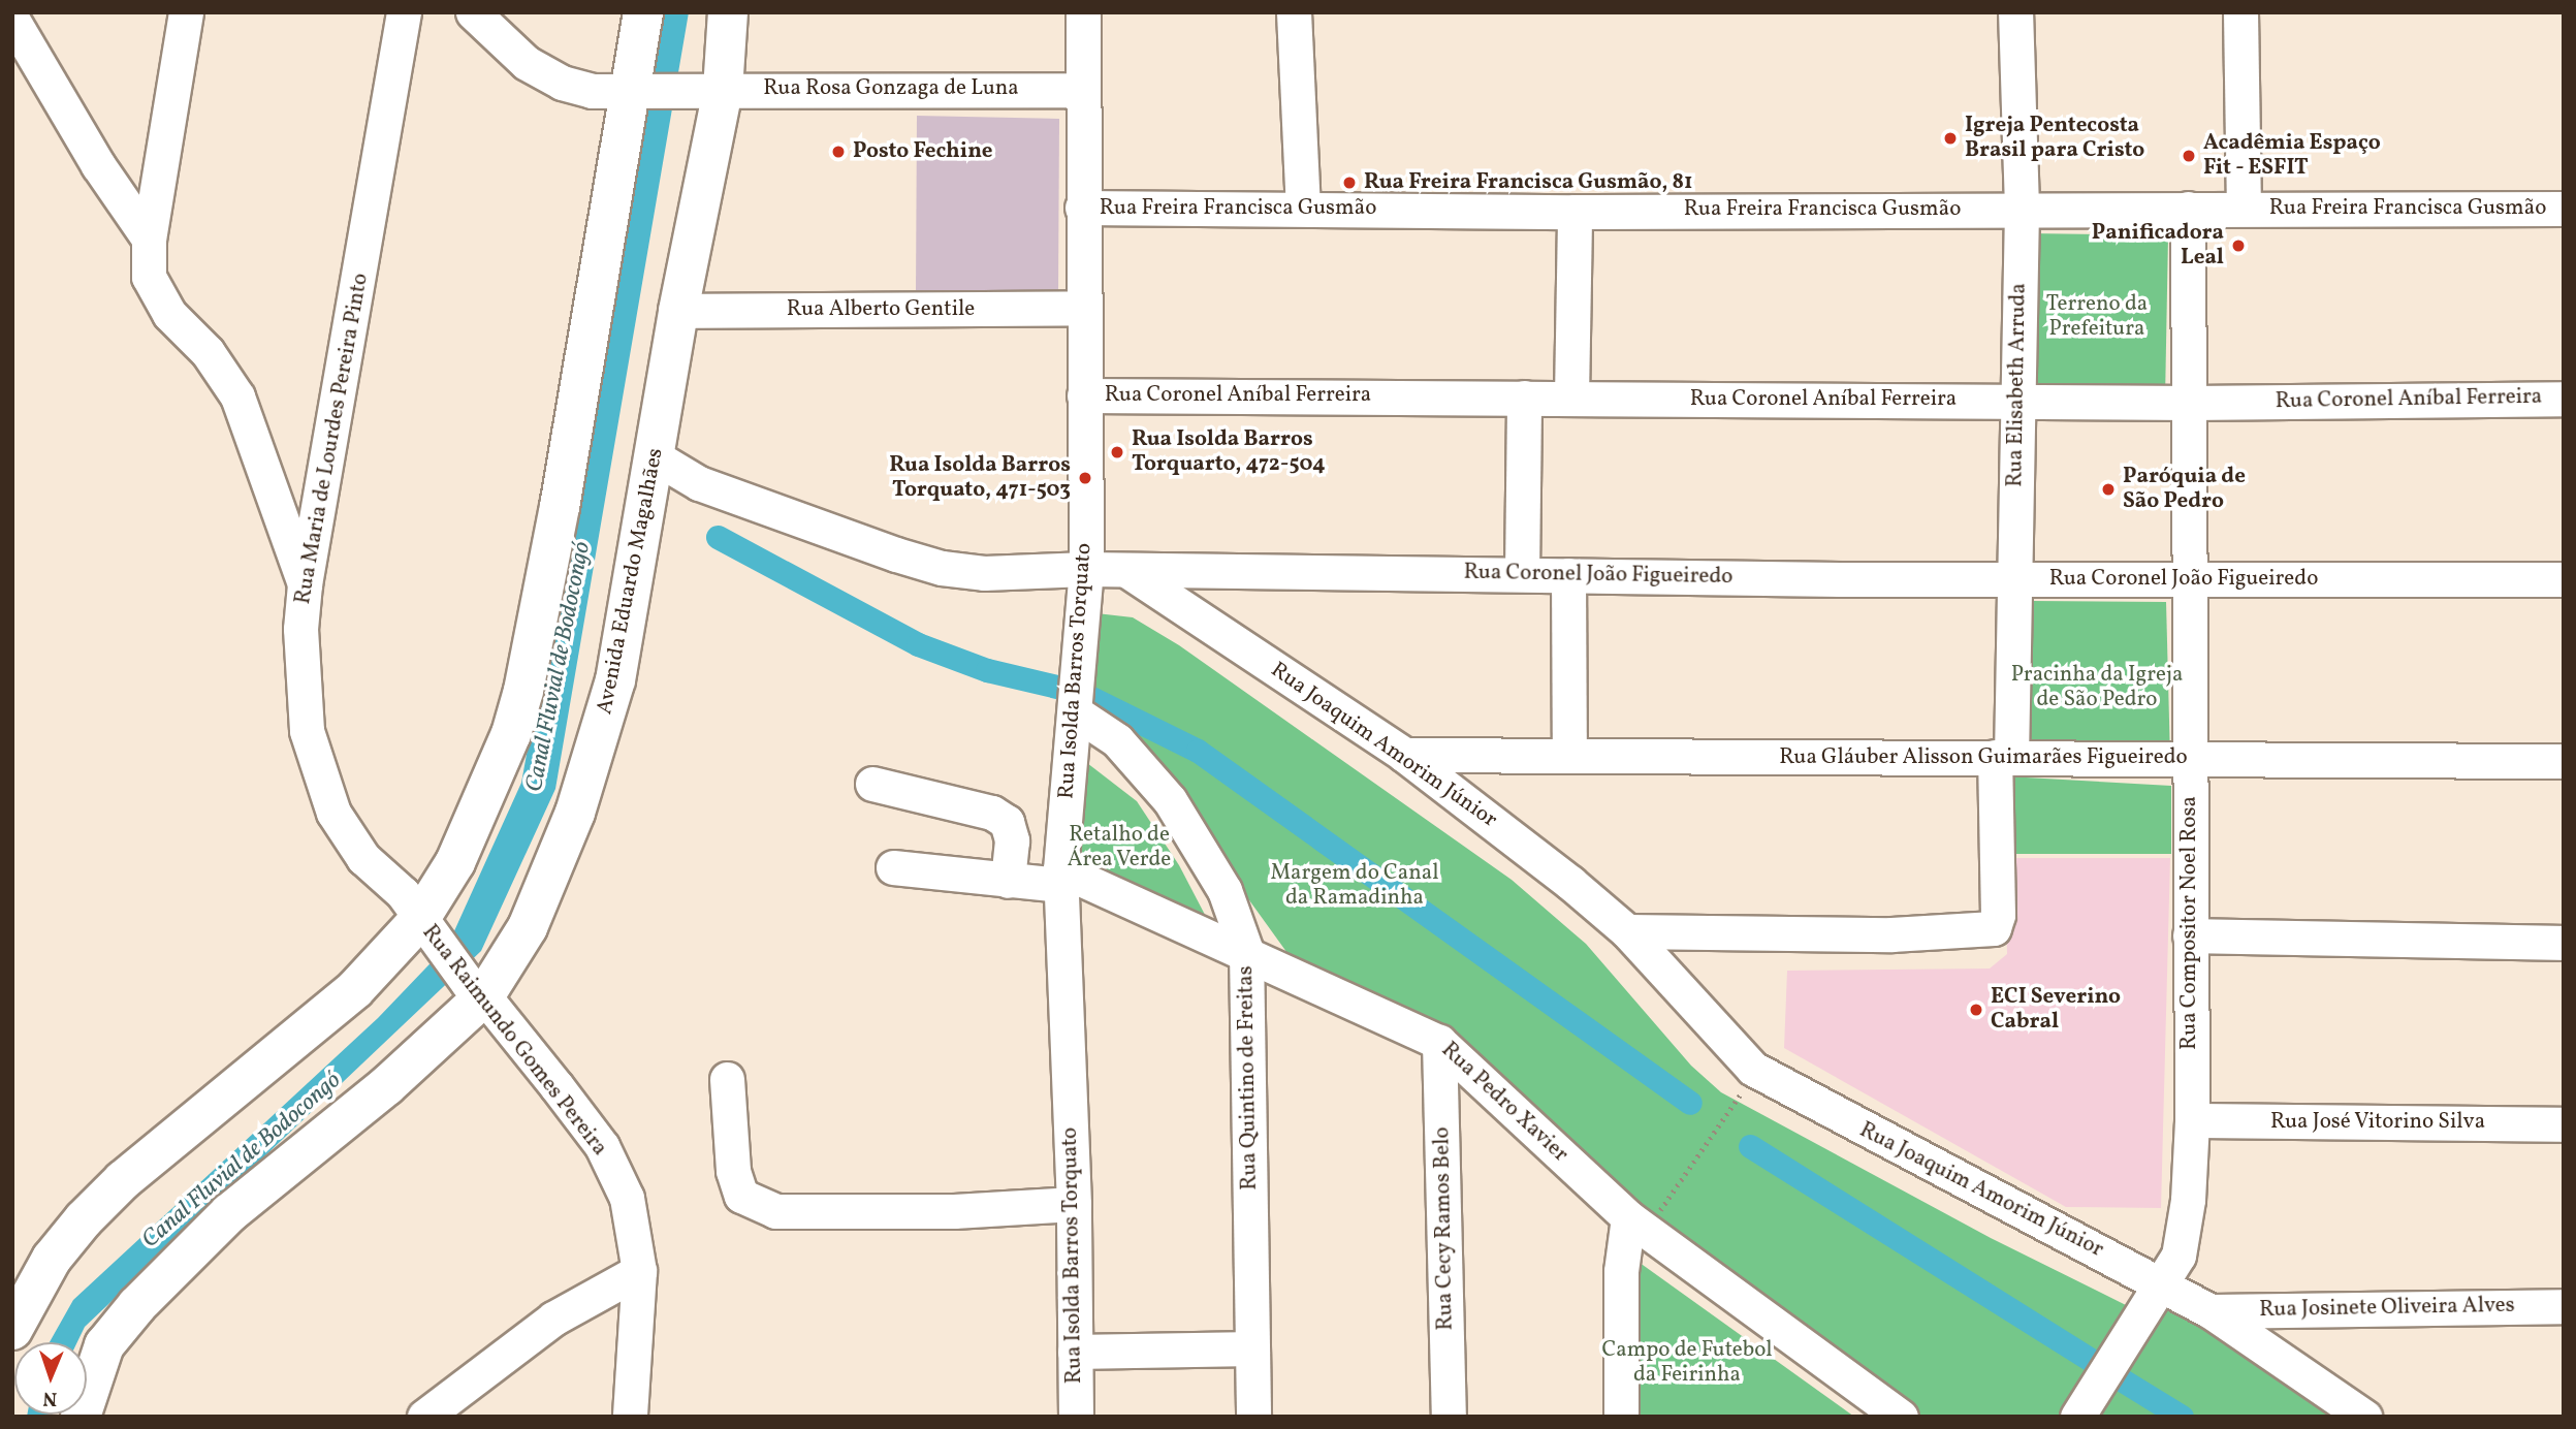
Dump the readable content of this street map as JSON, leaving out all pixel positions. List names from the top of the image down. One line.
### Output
{"streets":{"main road":["Avenida Eduardo Magalhães"],"street":["Rua Rosa Gonzaga de Luna","Rua Freira Francisca Gusmão","Rua Alberto Gentile","Rua Elisabeth Arruda","Rua Coronel Aníbal Ferreira","Rua Maria de Lourdes Pereira Pinto","Rua Coronel João Figueiredo","Rua Isolda Barros Torquato","Rua Joaquim Amorim Júnior","Rua Gláuber Alisson Guimarães Figueiredo","Rua Compositor Noel Rosa","Rua Raimundo Gomes Pereira","Rua Quintino de Freitas","Rua Pedro Xavier","Rua José Vitorino Silva","Rua Cecy Ramos Belo","Rua Josinete Oliveira Alves"]},"crossings":[["Rua Rosa Gonzaga de Luna","Avenida Eduardo Magalhães"],["Rua Rosa Gonzaga de Luna","Rua Isolda Barros Torquato"],["Rua Freira Francisca Gusmão","Rua Elisabeth Arruda"],["Rua Freira Francisca Gusmão","Rua Isolda Barros Torquato"],["Rua Freira Francisca Gusmão","Rua Compositor Noel Rosa"],["Rua Alberto Gentile","Avenida Eduardo Magalhães"],["Rua Alberto Gentile","Rua Isolda Barros Torquato"],["Rua Elisabeth Arruda","Rua Coronel Aníbal Ferreira"],["Rua Elisabeth Arruda","Rua Coronel João Figueiredo"],["Rua Elisabeth Arruda","Rua Joaquim Amorim Júnior"],["Rua Elisabeth Arruda","Rua Gláuber Alisson Guimarães Figueiredo"],["Rua Coronel Aníbal Ferreira","Rua Isolda Barros Torquato"],["Rua Coronel Aníbal Ferreira","Rua Compositor Noel Rosa"],["Rua Maria de Lourdes Pereira Pinto","Rua Raimundo Gomes Pereira"],["Rua Coronel João Figueiredo","Avenida Eduardo Magalhães"],["Rua Coronel João Figueiredo","Rua Isolda Barros Torquato"],["Rua Coronel João Figueiredo","Rua Joaquim Amorim Júnior"],["Rua Coronel João Figueiredo","Rua Compositor Noel Rosa"],["Avenida Eduardo Magalhães","Rua Raimundo Gomes Pereira"],["Rua Isolda Barros Torquato","Rua Quintino de Freitas"],["Rua Isolda Barros Torquato","Rua Pedro Xavier"],["Rua Joaquim Amorim Júnior","Rua Gláuber Alisson Guimarães Figueiredo"],["Rua Joaquim Amorim Júnior","Rua Compositor Noel Rosa"],["Rua Joaquim Amorim Júnior","Rua Josinete Oliveira Alves"],["Rua Gláuber Alisson Guimarães Figueiredo","Rua Compositor Noel Rosa"],["Rua Compositor Noel Rosa","Rua José Vitorino Silva"],["Rua Quintino de Freitas","Rua Pedro Xavier"],["Rua Pedro Xavier","Rua Cecy Ramos Belo"]],"water":["Canal Fluvial de Bodocongó"],"parks":["Terreno da Prefeitura","Pracinha da Igreja de São Pedro","Retalho de Área Verde","Margem do Canal da Ramadinha","Campo de Futebol da Feirinha"],"places":["Igreja Pentecosta Brasil para Cristo","Posto Fechine","Acadêmia Espaço Fit - ESFIT","Rua Freira Francisca Gusmão, 81","Panificadora Leal","Rua Isolda Barros Torquarto, 472-504","Rua Isolda Barros Torquato, 471-503","Paróquia de São Pedro","ECI Severino Cabral"],"north":"bottom"}
